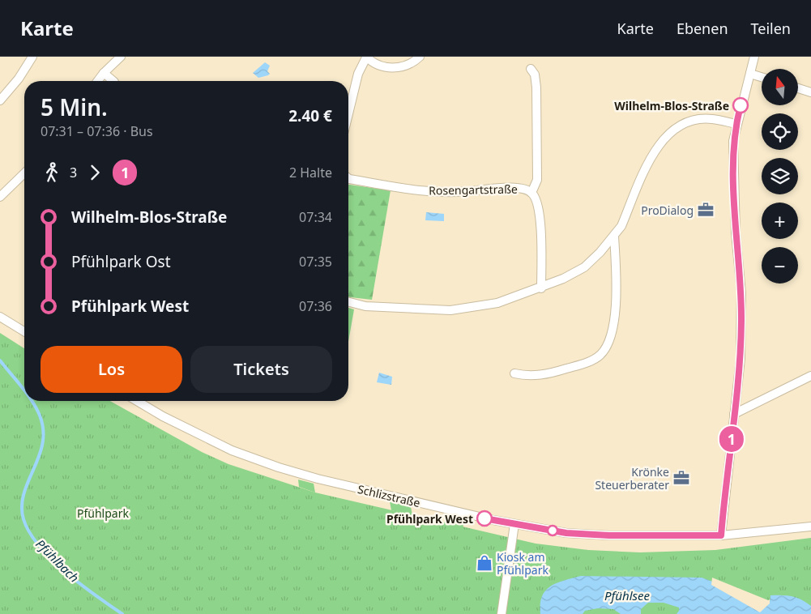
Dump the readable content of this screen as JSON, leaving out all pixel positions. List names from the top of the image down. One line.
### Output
{"streets":{"street":["Rosengartstraße","Schlizstraße"]},"water":["Pfühlbach","Pfühlsee"],"parks":["Pfühlpark"],"places":{"other":["Wilhelm-Blos-Straße","Pfühlpark West"],"office":["ProDialog","Krönke Steuerberater"],"shop":["Kiosk am Pfühlpark"]},"lines":["bus line 1"],"north":"top","page":{"header":"Karte","nav":["Karte","Ebenen","Teilen"],"on_map":"1","map_buttons":["+","−"],"heading":["5 Min.","07:31 – 07:36 · Bus","2.40 €"],"legs":["3","1","2 Halte"],"list":[{"name":"Wilhelm-Blos-Straße","value":"07:34"},{"name":"Pfühlpark Ost","value":"07:35"},{"name":"Pfühlpark West","value":"07:36"}],"buttons":["Los","Tickets"]}}
